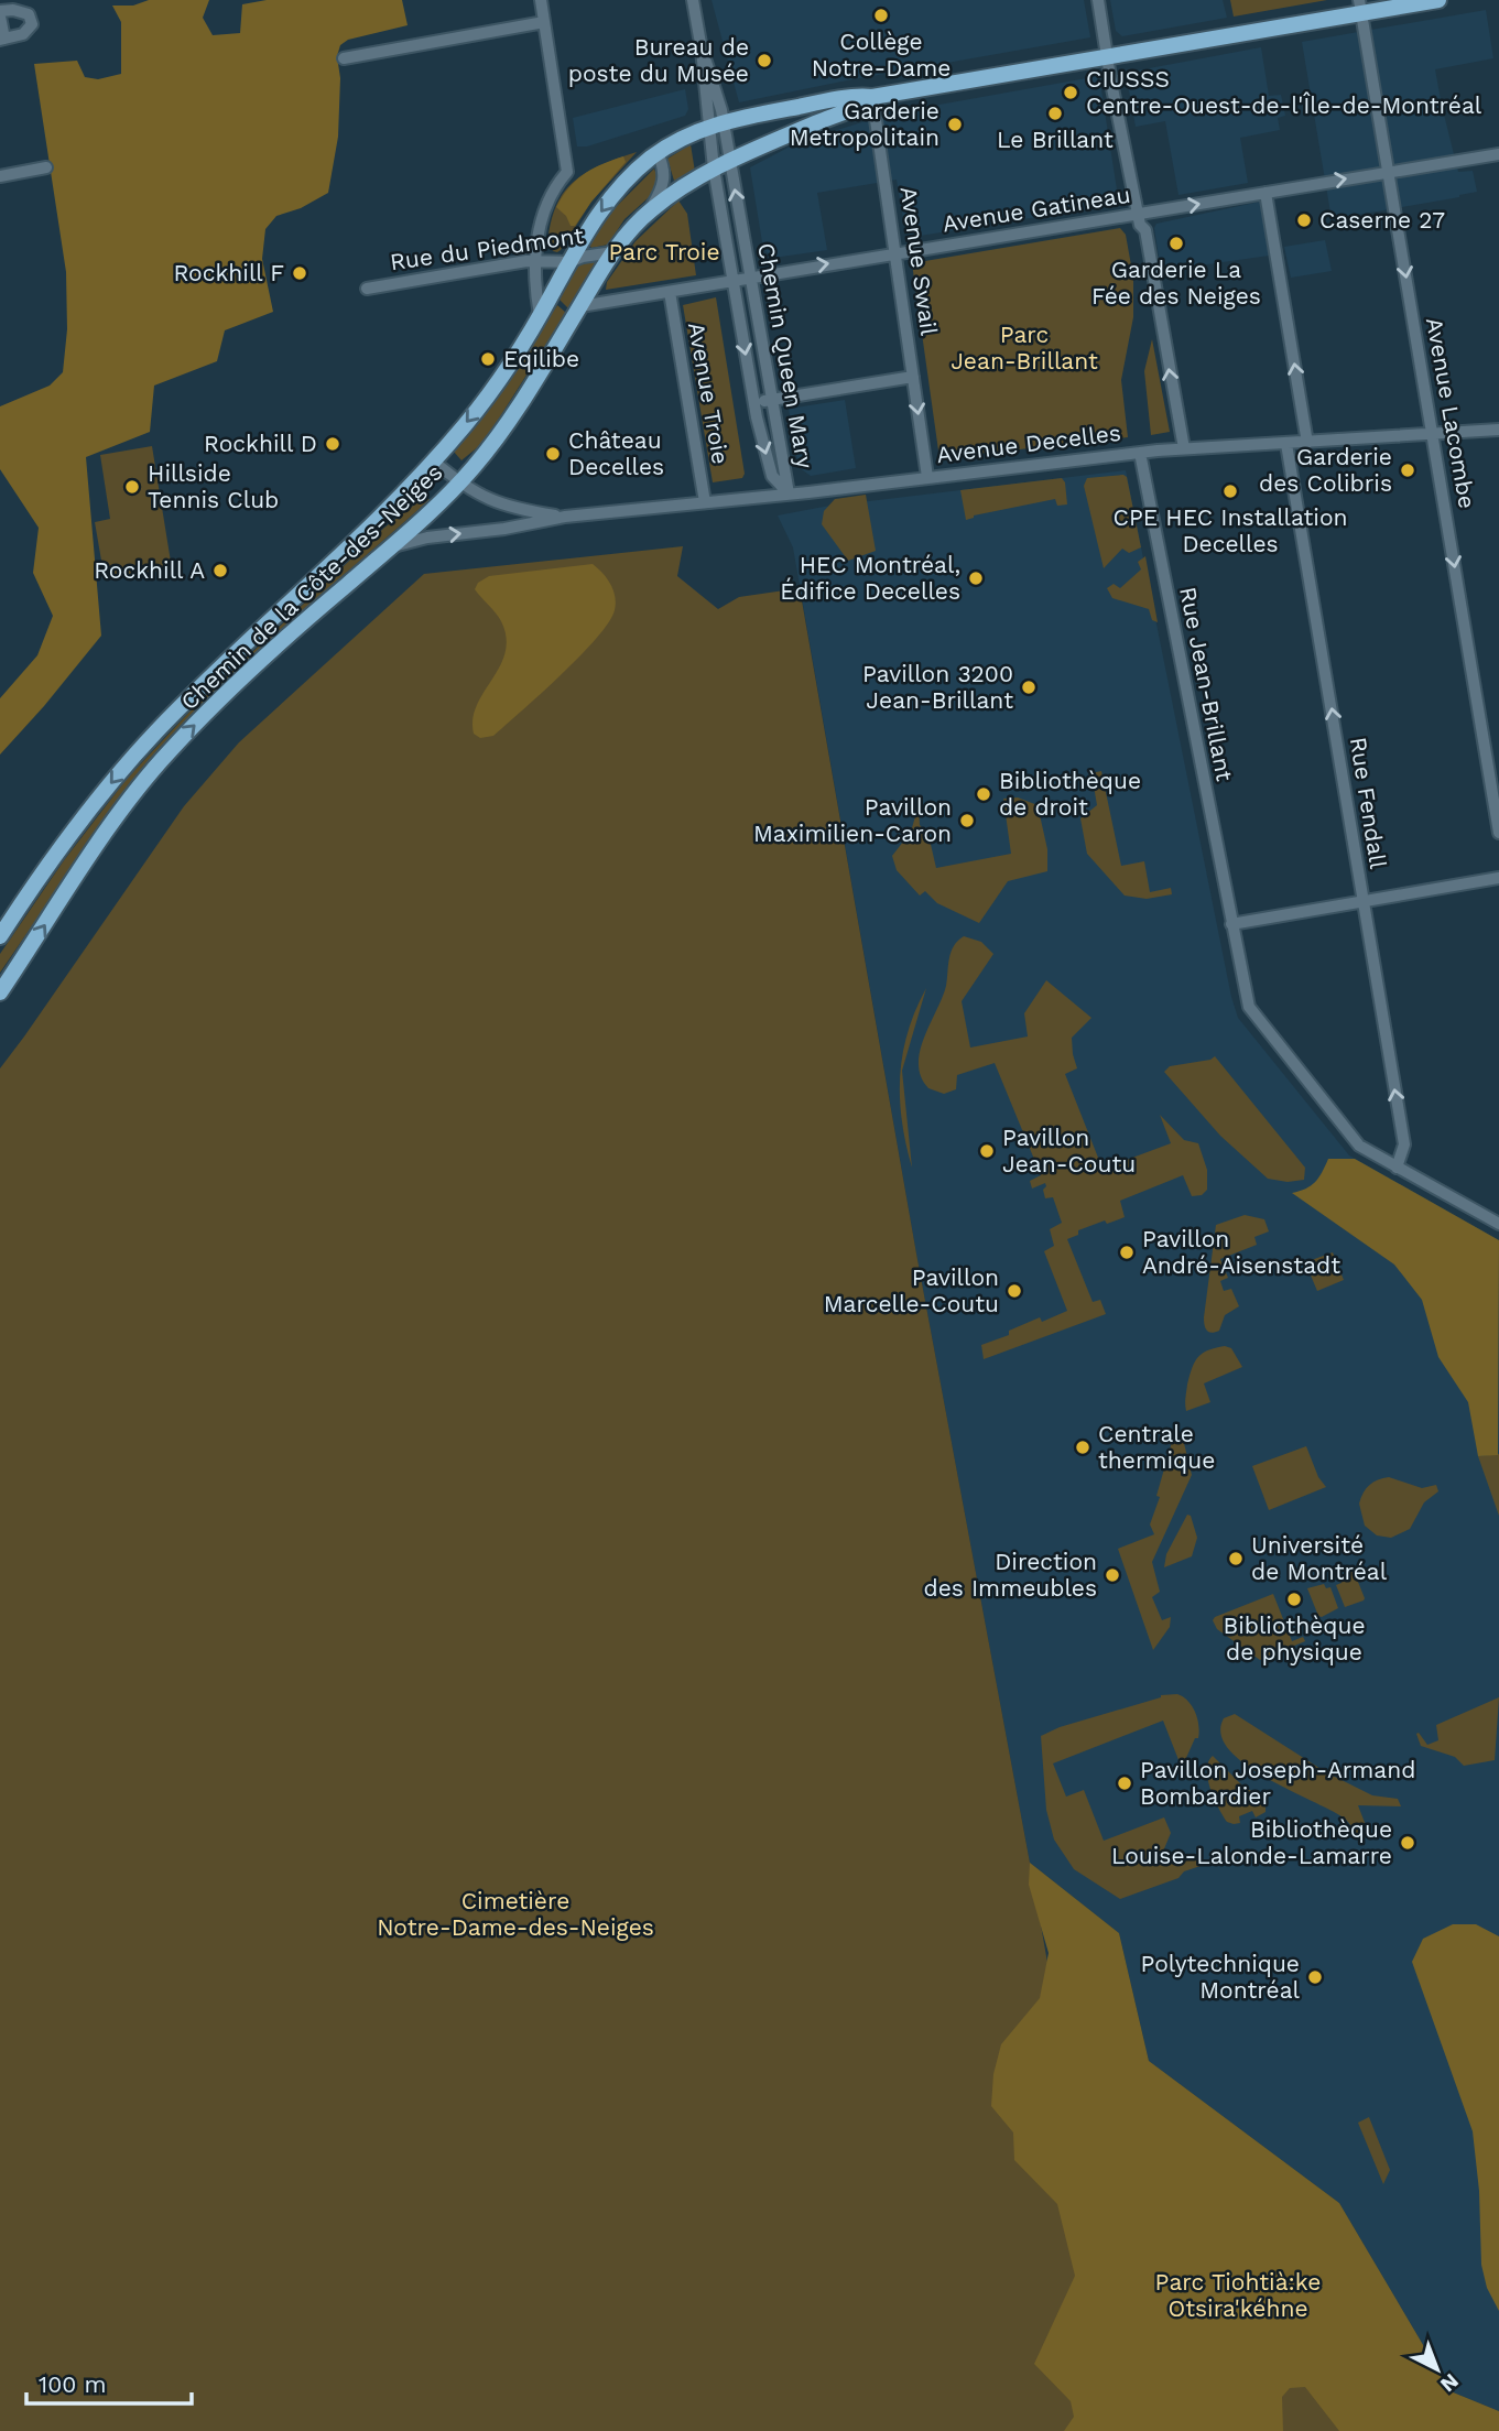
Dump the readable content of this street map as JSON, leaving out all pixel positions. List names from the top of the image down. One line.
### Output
{"streets":{"main road":["Chemin de la Côte-des-Neiges"],"street":["Avenue Gatineau","Rue du Piedmont","Avenue Swail","Chemin Queen Mary","Avenue Troie","Avenue Lacombe","Avenue Decelles","Rue Jean-Brillant","Rue Fendall"]},"crossings":[["Avenue Gatineau","Avenue Swail"],["Avenue Gatineau","Chemin Queen Mary"],["Avenue Gatineau","Avenue Troie"],["Avenue Gatineau","Avenue Lacombe"],["Avenue Gatineau","Chemin de la Côte-des-Neiges"],["Rue du Piedmont","Chemin de la Côte-des-Neiges"],["Avenue Swail","Avenue Decelles"],["Avenue Swail","Chemin de la Côte-des-Neiges"],["Chemin Queen Mary","Avenue Decelles"],["Chemin Queen Mary","Chemin de la Côte-des-Neiges"],["Avenue Troie","Avenue Decelles"],["Avenue Lacombe","Avenue Decelles"],["Avenue Lacombe","Chemin de la Côte-des-Neiges"],["Avenue Decelles","Chemin de la Côte-des-Neiges"],["Avenue Decelles","Rue Jean-Brillant"],["Avenue Decelles","Rue Fendall"],["Rue Jean-Brillant","Rue Fendall"]],"one_way":["Avenue Gatineau","Avenue Lacombe","Rue Fendall"],"parks":["Parc Troie","Parc Jean-Brillant","Cimetière Notre-Dame-des-Neiges","Parc Tiohtià:ke Otsira'kéhne"],"places":["Collège Notre-Dame","Bureau de poste du Musée","CIUSSS Centre-Ouest-de-l'Île-de-Montréal","Le Brillant","Garderie Metropolitain","Caserne 27","Garderie La Fée des Neiges","Rockhill F","Eqilibe","Rockhill D","Château Decelles","Garderie des Colibris","Hillside Tennis Club","CPE HEC Installation Decelles","Rockhill A","HEC Montréal, Édifice Decelles","Pavillon 3200 Jean-Brillant","Bibliothèque de droit","Pavillon Maximilien-Caron","Pavillon Jean-Coutu","Pavillon André-Aisenstadt","Pavillon Marcelle-Coutu","Centrale thermique","Université de Montréal","Direction des Immeubles","Bibliothèque de physique","Pavillon Joseph-Armand Bombardier","Bibliothèque Louise-Lalonde-Lamarre","Polytechnique Montréal"],"scale_bar":"100 m","north":"bottom right"}
